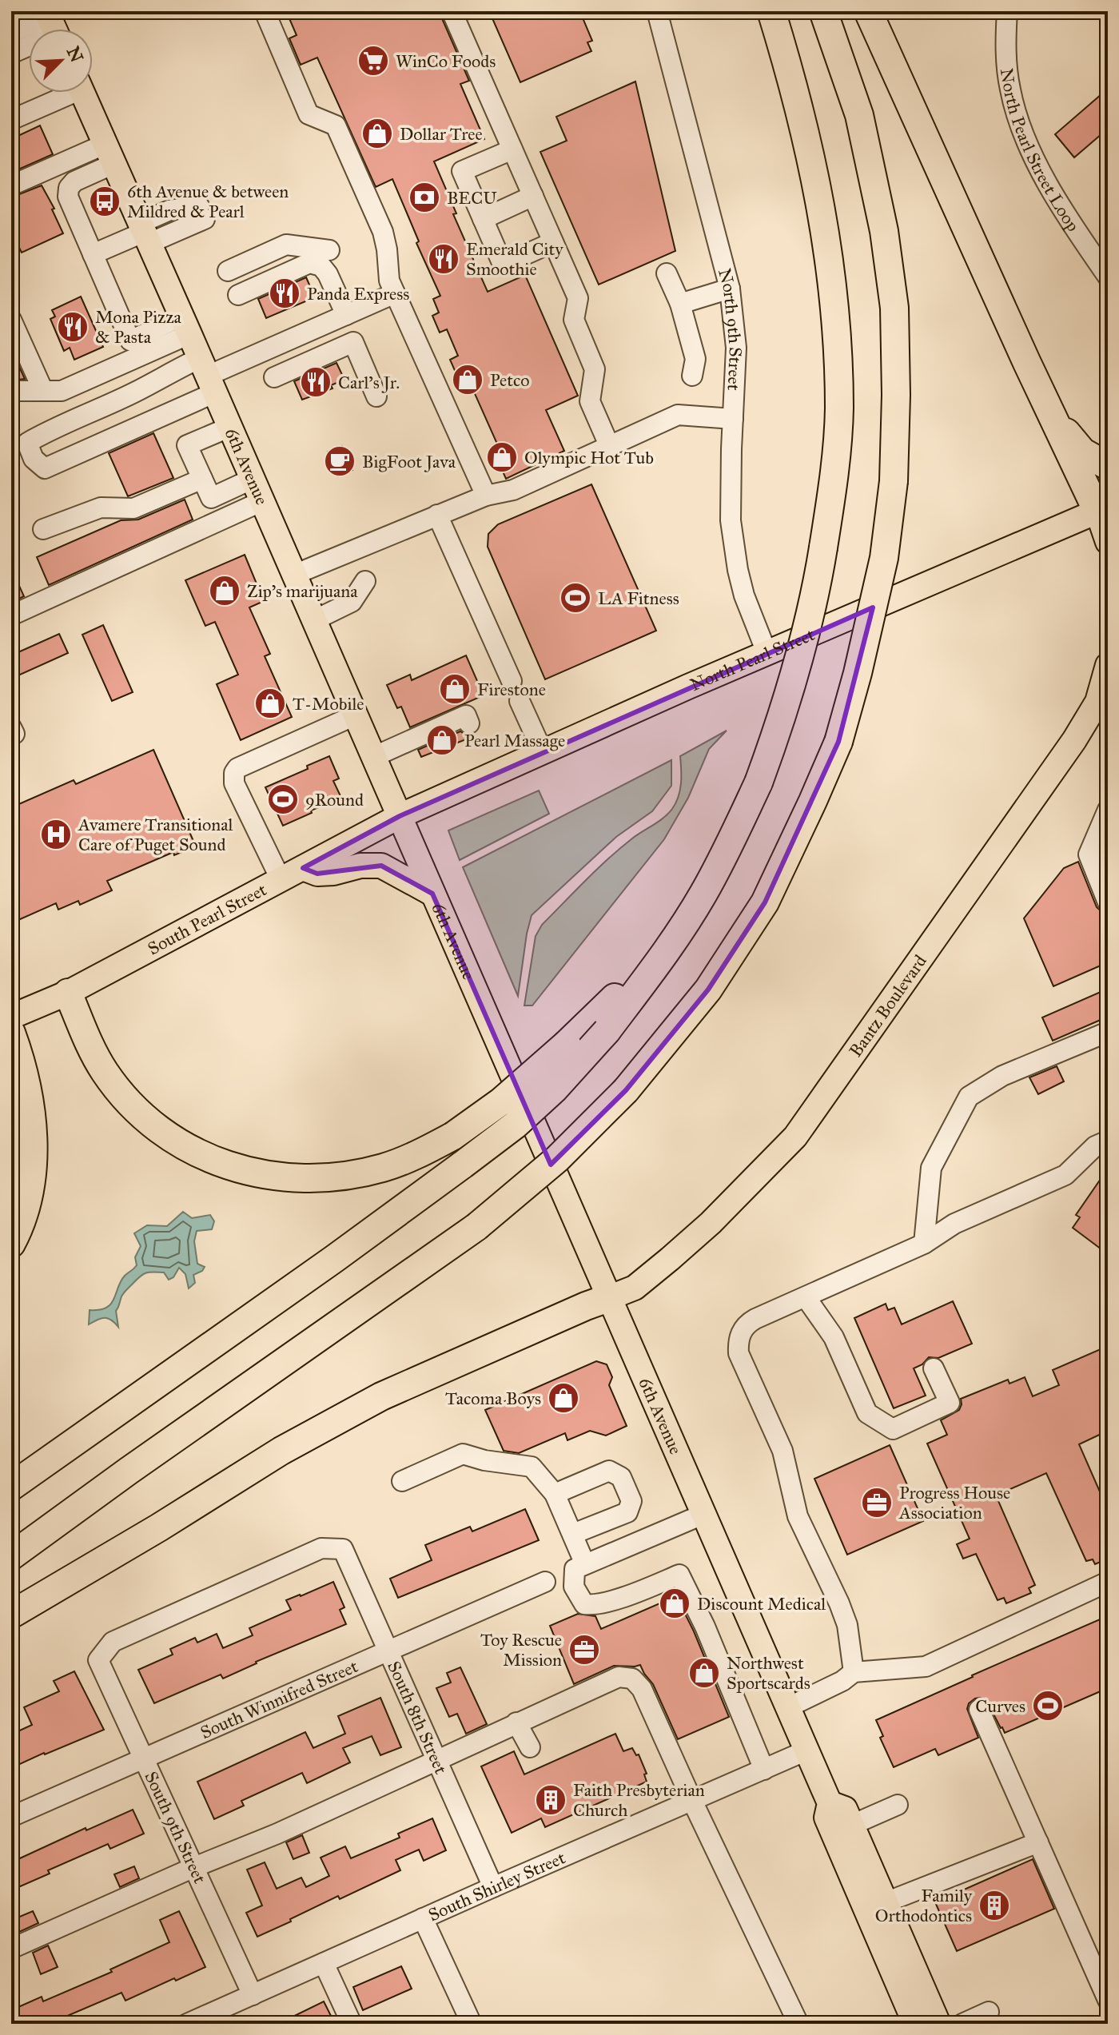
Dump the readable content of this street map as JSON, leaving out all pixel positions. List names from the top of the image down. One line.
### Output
{"streets":{"main road":["6th Avenue","North Pearl Street","South Pearl Street","Bantz Boulevard"],"street":["North Pearl Street Loop","North 9th Street","South Winnifred Street","South 8th Street","South 9th Street","South Shirley Street"]},"crossings":[["North 9th Street","North Pearl Street"],["6th Avenue","North Pearl Street"],["6th Avenue","South Pearl Street"],["6th Avenue","Bantz Boulevard"],["6th Avenue","South Shirley Street"],["North Pearl Street","South Pearl Street"],["South Winnifred Street","South 8th Street"],["South Winnifred Street","South 9th Street"],["South 8th Street","South 9th Street"],["South 8th Street","South Shirley Street"],["South 9th Street","South Shirley Street"]],"places":{"supermarket":["WinCo Foods"],"shop":["Dollar Tree","Petco","Olympic Hot Tub","Zip's marijuana","Firestone","T-Mobile","Pearl Massage","Tacoma Boys","Discount Medical","Northwest Sportscards"],"bank":["BECU"],"bus stop":["6th Avenue & between Mildred & Pearl"],"restaurant":["Emerald City Smoothie","Panda Express","Mona Pizza & Pasta","Carl's Jr."],"cafe":["BigFoot Java"],"sports":["LA Fitness","9Round","Curves"],"hospital":["Avamere Transitional Care of Puget Sound"],"office":["Progress House Association","Toy Rescue Mission"],"building":["Faith Presbyterian Church","Family Orthodontics"]},"north":"top right"}
